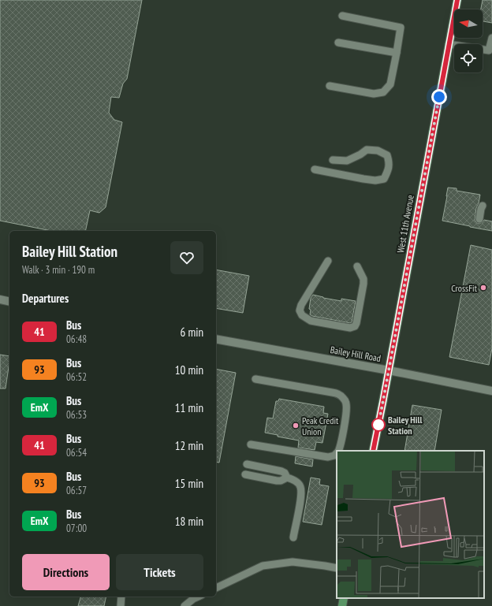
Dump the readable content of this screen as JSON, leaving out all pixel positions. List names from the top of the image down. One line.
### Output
{"streets":{"main road":["West 11th Avenue"],"street":["Bailey Hill Road"]},"crossings":[["West 11th Avenue","Bailey Hill Road"]],"places":["CrossFit","Bailey Hill Station","Peak Credit Union"],"lines":["bus line 41"],"north":"left","page":{"heading":[["Bailey Hill Station","Walk · 3 min · 190 m"],"Departures"],"list":[{"mark":"41","name":"Bus","note":"06:48","value":"6 min"},{"mark":"93","name":"Bus","note":"06:52","value":"10 min"},{"mark":"EmX","name":"Bus","note":"06:53","value":"11 min"},{"mark":"41","name":"Bus","note":"06:54","value":"12 min"},{"mark":"93","name":"Bus","note":"06:57","value":"15 min"},{"mark":"EmX","name":"Bus","note":"07:00","value":"18 min"}],"buttons":["Directions","Tickets"]}}
